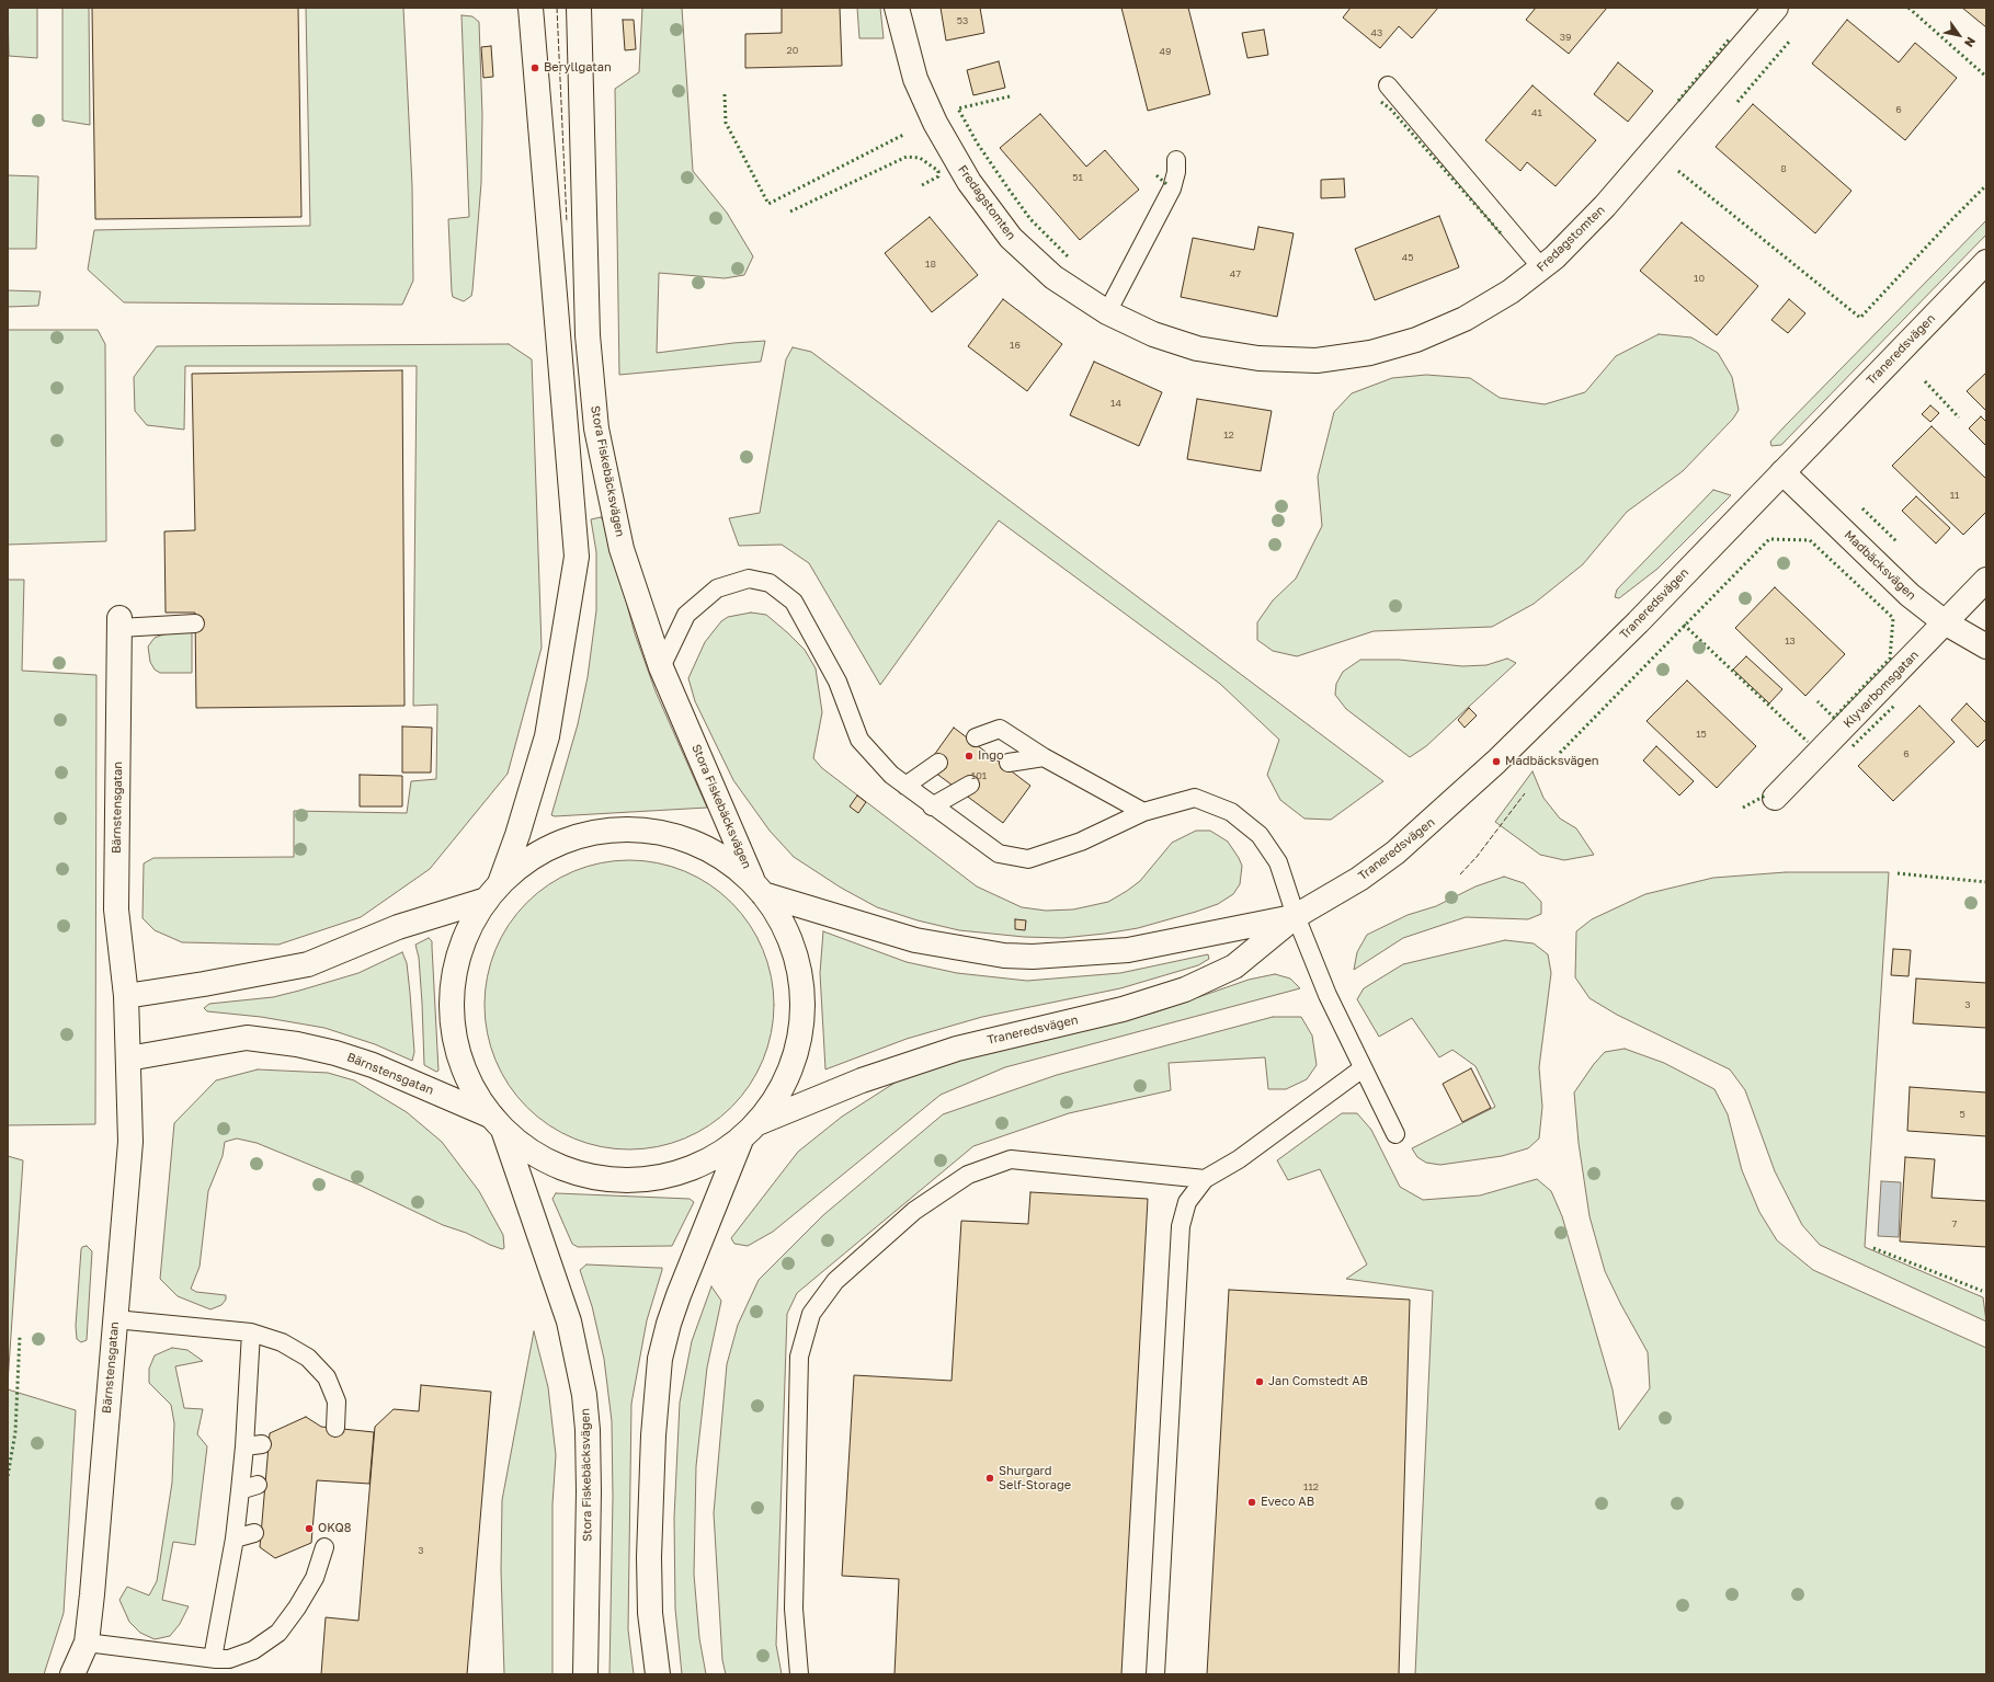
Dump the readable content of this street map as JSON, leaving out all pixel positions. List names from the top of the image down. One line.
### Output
{"streets":{"street":["Fredagstomten","Traneredsvägen","Stora Fiskebäcksvägen","Madbäcksvägen","Klyvarbomsgatan","Bärnstensgatan"]},"crossings":[["Traneredsvägen","Stora Fiskebäcksvägen"],["Traneredsvägen","Madbäcksvägen"],["Stora Fiskebäcksvägen","Bärnstensgatan"],["Madbäcksvägen","Klyvarbomsgatan"]],"places":["Beryllgatan","Ingo","Madbäcksvägen","Jan Comstedt AB","Shurgard Self-Storage","Eveco AB","OKQ8"],"house_numbers":["53","43","39","20","49","6","41","8","51","45","18","47","10","16","14","12","11","13","15","6","101","3","5","7","112","3"],"north":"bottom right"}
